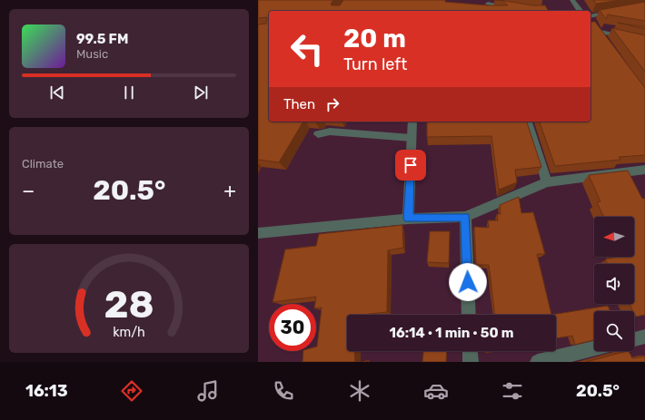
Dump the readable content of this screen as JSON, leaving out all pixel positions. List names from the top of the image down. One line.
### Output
{"north":"left","page":{"turn":["20 m","Turn left"],"song":["99.5 FM","Music"],"then":"Then","tile":"Climate","heat":["−","20.5°","+"],"limit":"30","trip":"16:14 · 1 min · 50 m","tabs":["16:13","20.5°"],"gauge":["28","km/h"]}}
